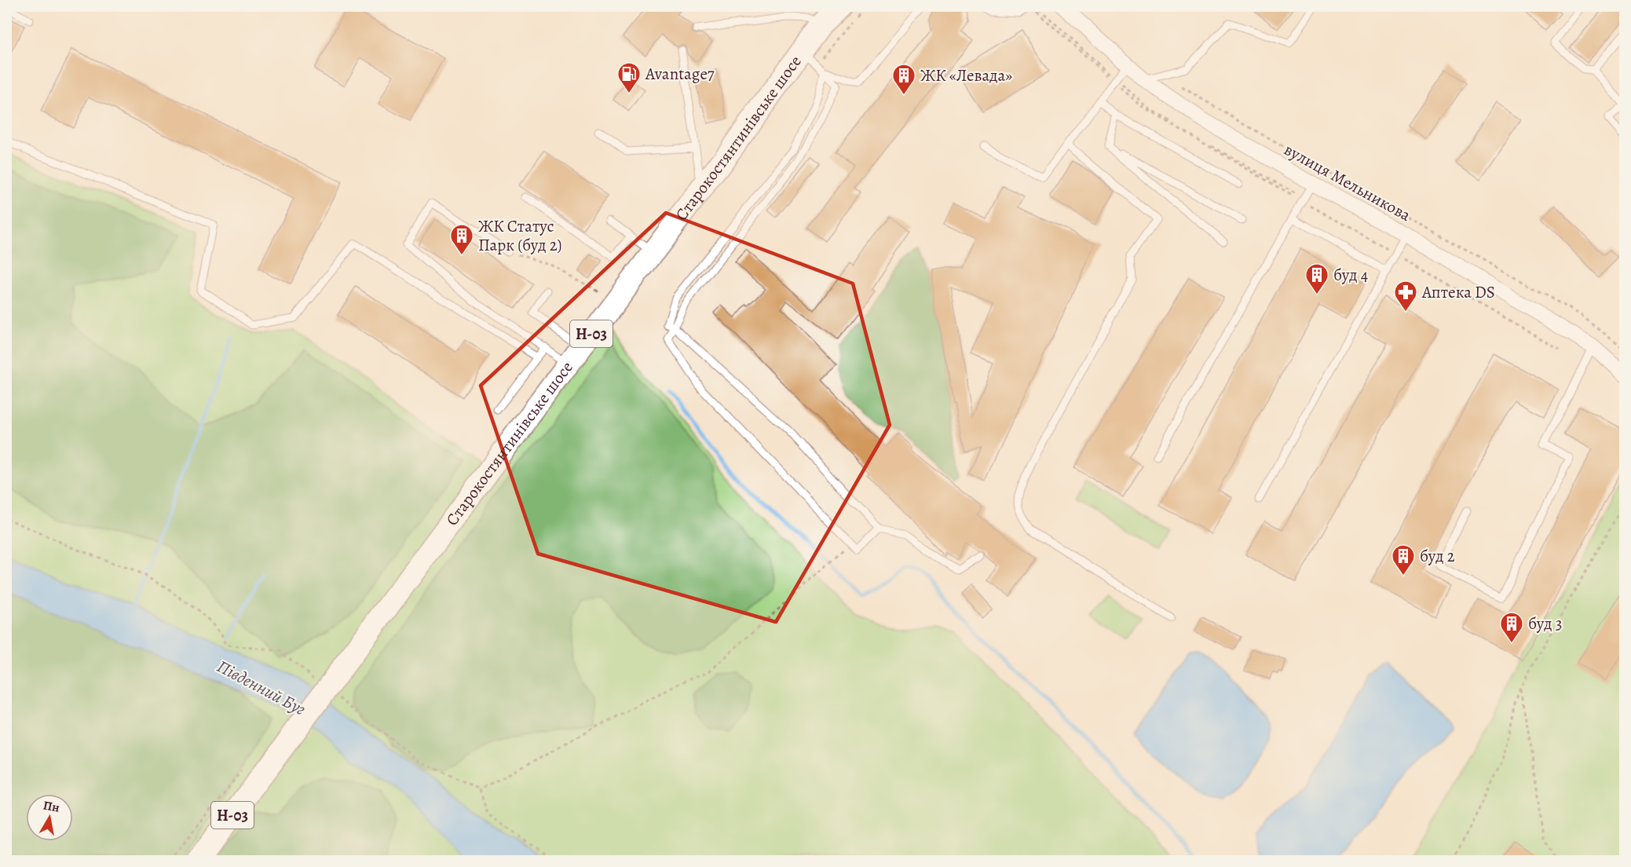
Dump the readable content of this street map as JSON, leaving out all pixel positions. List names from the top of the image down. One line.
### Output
{"streets":{"main road":["Старокостянтинівське шосе","Н-03"],"street":["вулиця Мельникова"]},"water":["Південний Буг"],"places":{"fuel station":["Avantage7"],"building":["ЖК «Левада»","ЖК Статус Парк (буд 2)","буд 4","буд 2","буд 3"],"pharmacy":["Аптека DS"]},"north":"top"}
